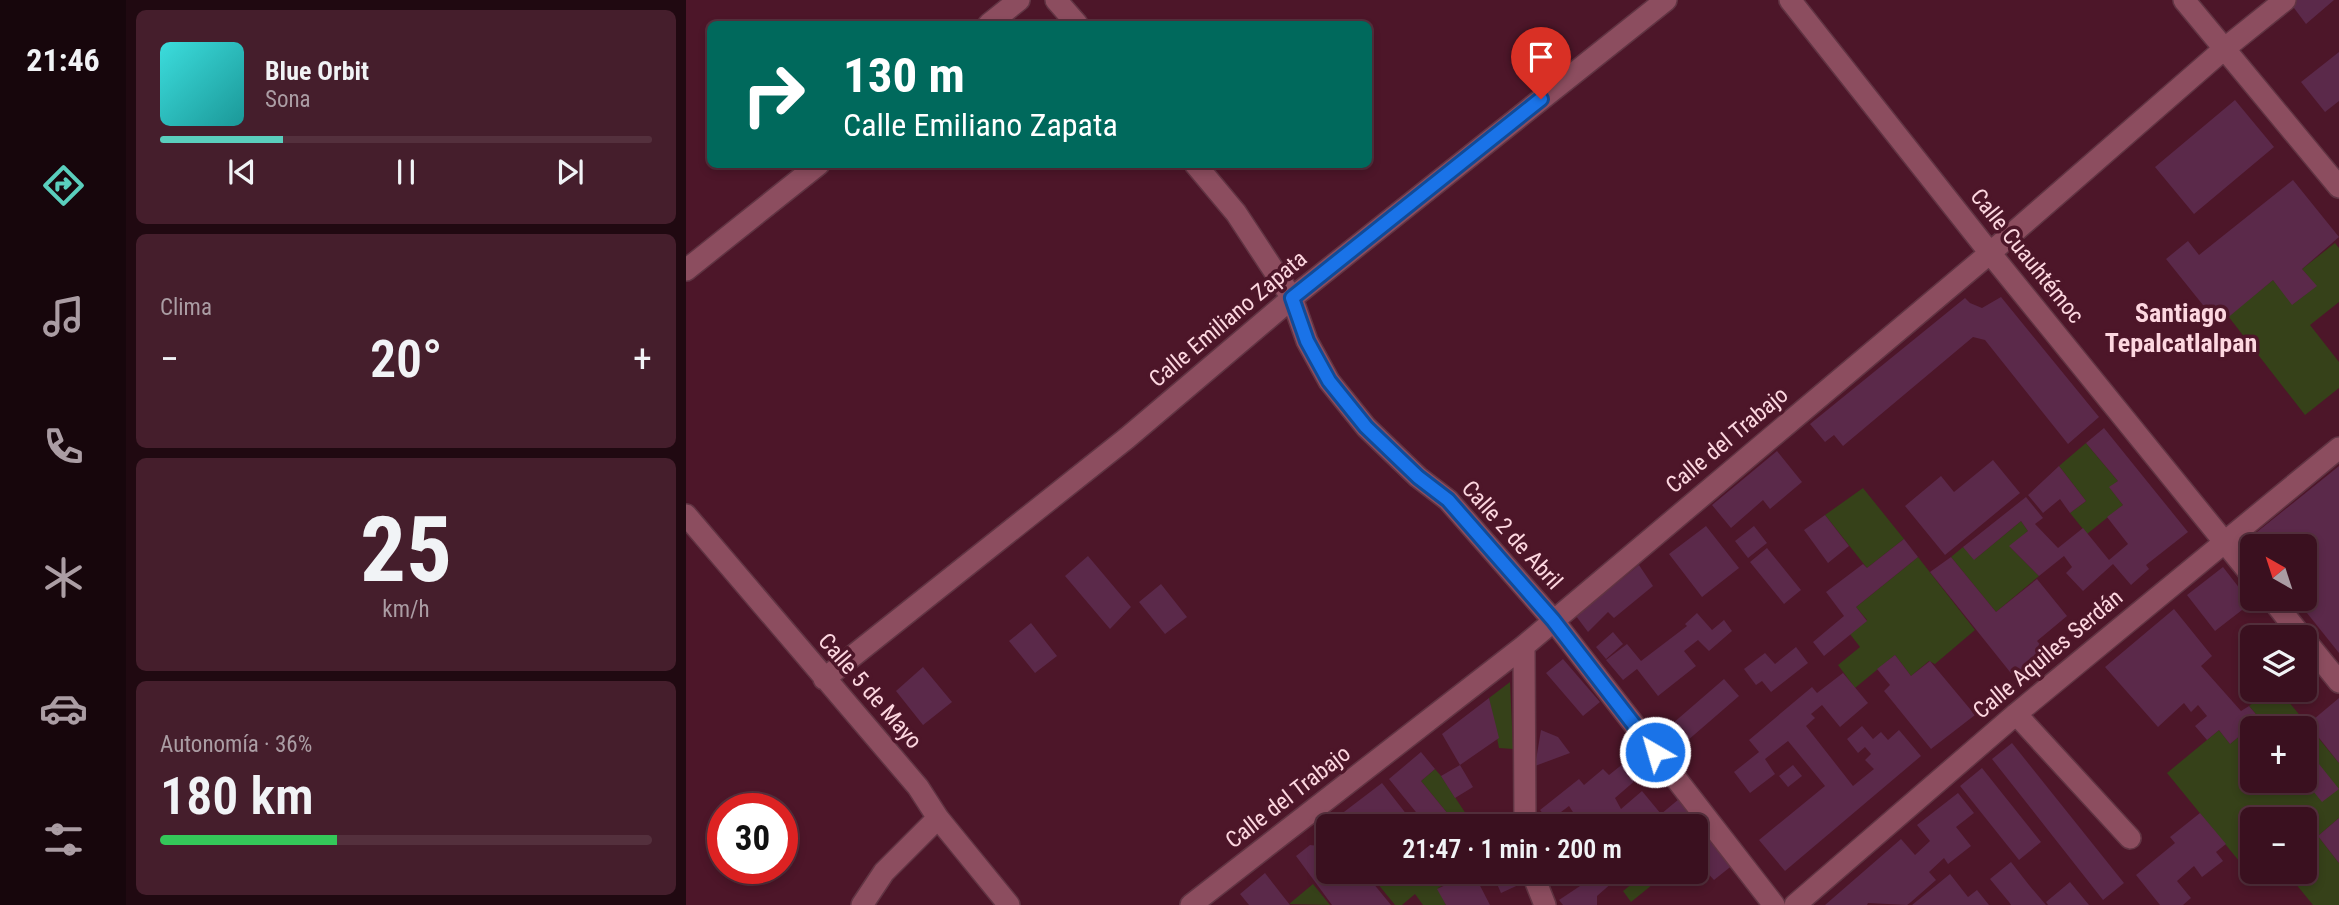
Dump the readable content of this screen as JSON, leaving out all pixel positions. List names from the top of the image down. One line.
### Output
{"streets":{"street":["Calle Cuauhtémoc","Calle Emiliano Zapata","Calle del Trabajo","Calle 2 de Abril","Calle Aquiles Serdán","Calle 5 de Mayo"]},"crossings":[["Calle Cuauhtémoc","Calle del Trabajo"],["Calle Cuauhtémoc","Calle Aquiles Serdán"],["Calle Emiliano Zapata","Calle 2 de Abril"],["Calle Emiliano Zapata","Calle 5 de Mayo"],["Calle del Trabajo","Calle 2 de Abril"]],"districts":["Santiago Tepalcatlalpan"],"north":"top left","page":{"tabs":"21:46","turn":["130 m","Calle Emiliano Zapata"],"song":["Blue Orbit","Sona"],"tile":["Clima",["25","km/h"],["Autonomía · 36%","180 km"]],"heat":["−","20°","+"],"map_buttons":["+","−"],"limit":"30","trip":"21:47 · 1 min · 200 m"}}
